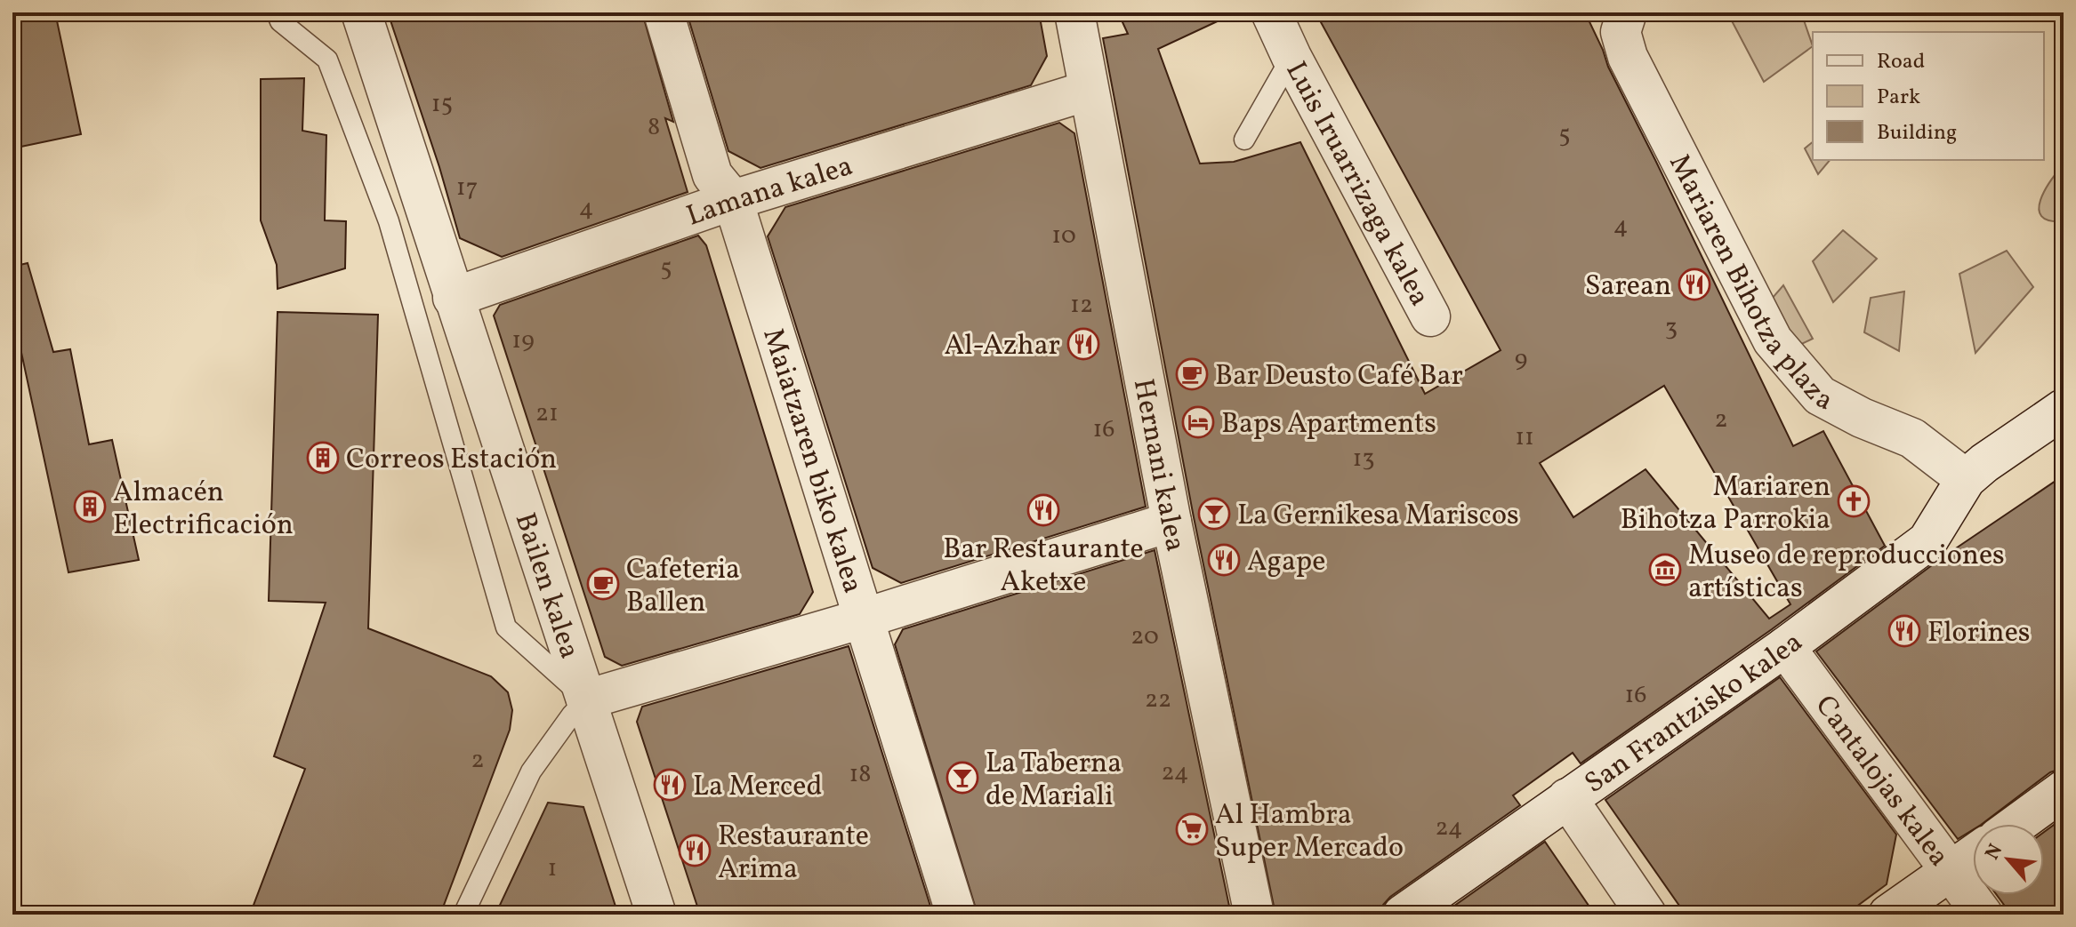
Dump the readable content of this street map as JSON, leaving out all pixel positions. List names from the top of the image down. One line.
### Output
{"streets":{"street":["Luis Iruarrizaga kalea","Lamana kalea","Mariaren Bihotza plaza","Maiatzaren biko kalea","Hernani kalea","Bailen kalea","San Frantzisko kalea","Cantalojas kalea"]},"crossings":[["Lamana kalea","Maiatzaren biko kalea"],["Lamana kalea","Hernani kalea"],["Lamana kalea","Bailen kalea"],["Mariaren Bihotza plaza","San Frantzisko kalea"],["San Frantzisko kalea","Cantalojas kalea"]],"places":{"restaurant":["Sarean","Al-Azhar","Bar Restaurante Aketxe","Agape","Florines","La Merced","Restaurante Arima"],"cafe":["Bar Deusto Café Bar","Cafeteria Ballen"],"hotel":["Baps Apartments"],"building":["Correos Estación","Almacén Electrificación"],"church":["Mariaren Bihotza Parrokia"],"bar":["La Gernikesa Mariscos","La Taberna de Mariali"],"museum":["Museo de reproducciones artísticas"],"supermarket":["Al Hambra Super Mercado"]},"house_numbers":["15","8","5","17","4","4","10","5","12","3","19","9","21","2","16","11","13","20","16","22","2","24","18","24","1"],"legend":["Road","Park","Building"],"north":"top left"}
